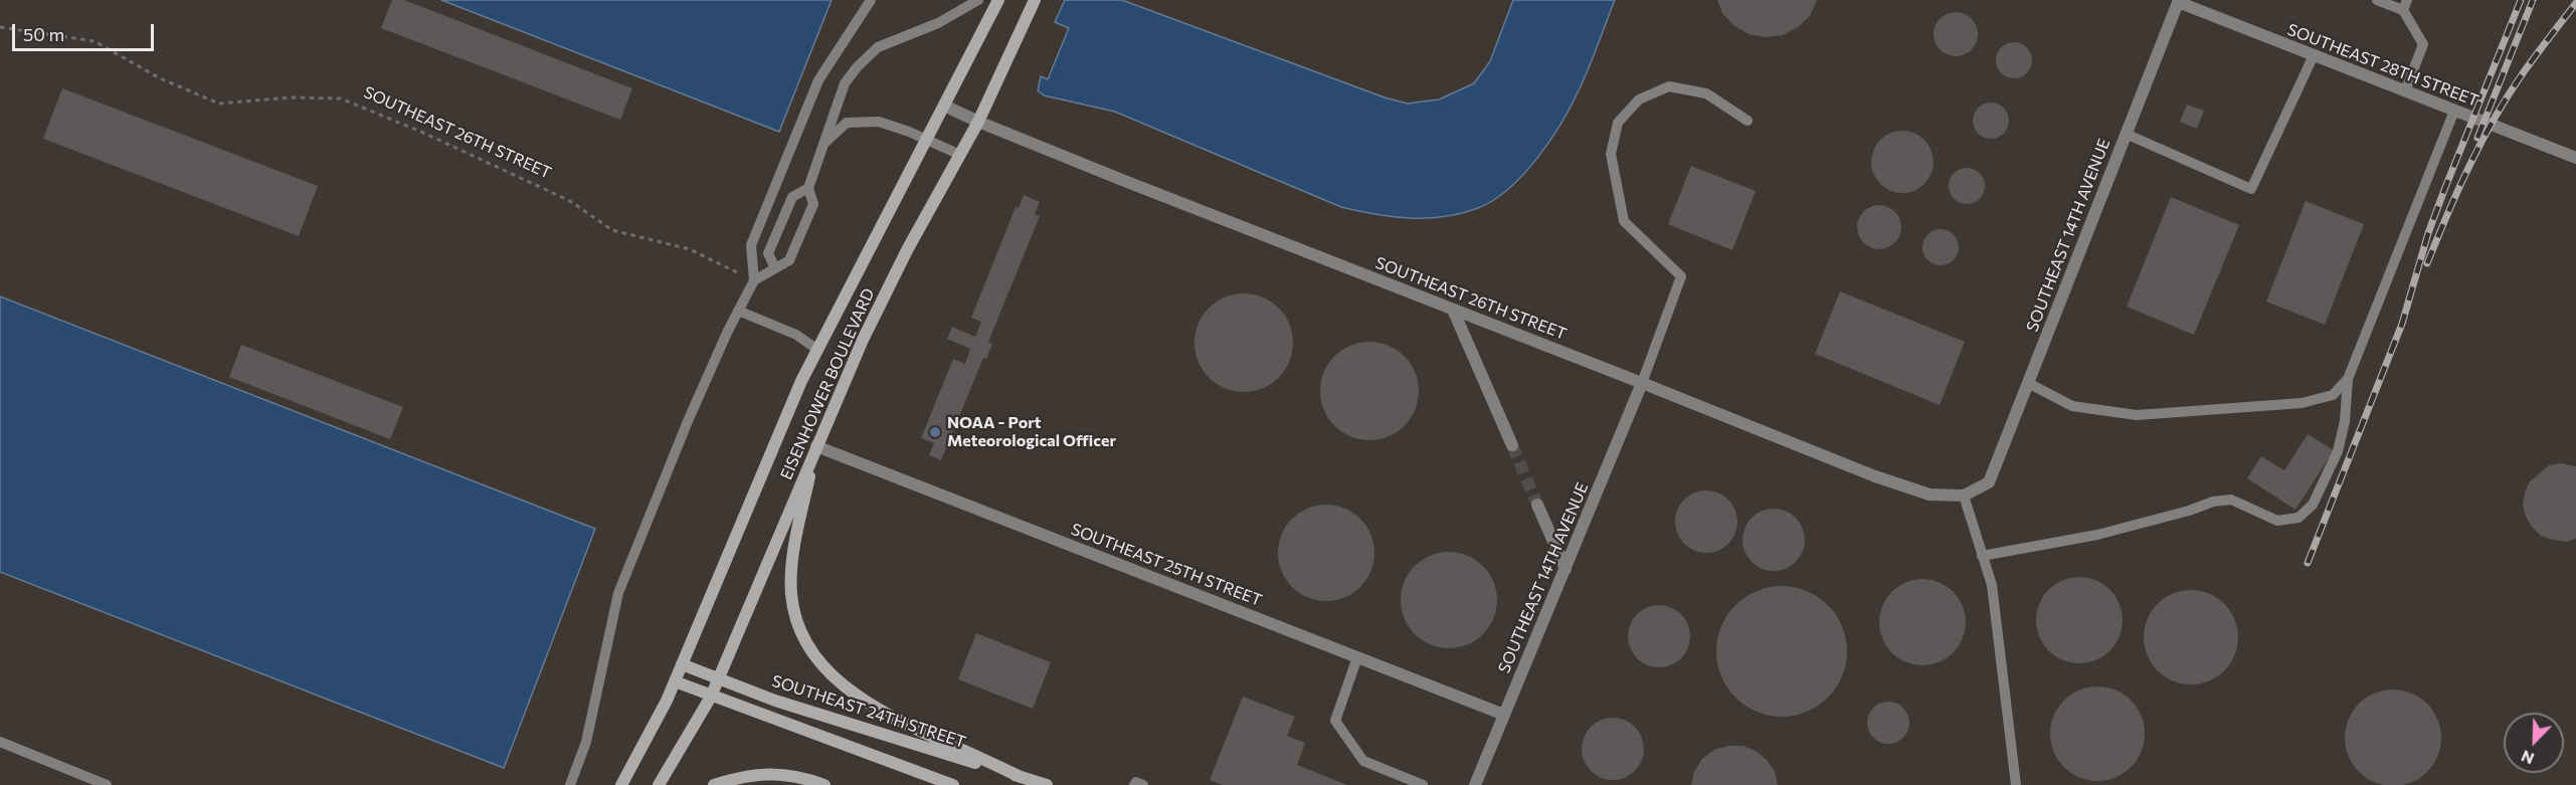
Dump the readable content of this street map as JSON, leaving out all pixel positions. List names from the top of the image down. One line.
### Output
{"streets":{"street":["SOUTHEAST 28TH STREET","SOUTHEAST 26TH STREET","SOUTHEAST 14TH AVENUE","EISENHOWER BOULEVARD","SOUTHEAST 25TH STREET","SOUTHEAST 24TH STREET"]},"crossings":[["SOUTHEAST 28TH STREET","SOUTHEAST 14TH AVENUE"],["SOUTHEAST 26TH STREET","SOUTHEAST 14TH AVENUE"],["SOUTHEAST 26TH STREET","EISENHOWER BOULEVARD"],["SOUTHEAST 14TH AVENUE","SOUTHEAST 25TH STREET"],["EISENHOWER BOULEVARD","SOUTHEAST 25TH STREET"],["EISENHOWER BOULEVARD","SOUTHEAST 24TH STREET"]],"places":["NOAA - Port Meteorological Officer"],"scale_bar":"50 m","north":"bottom left"}
